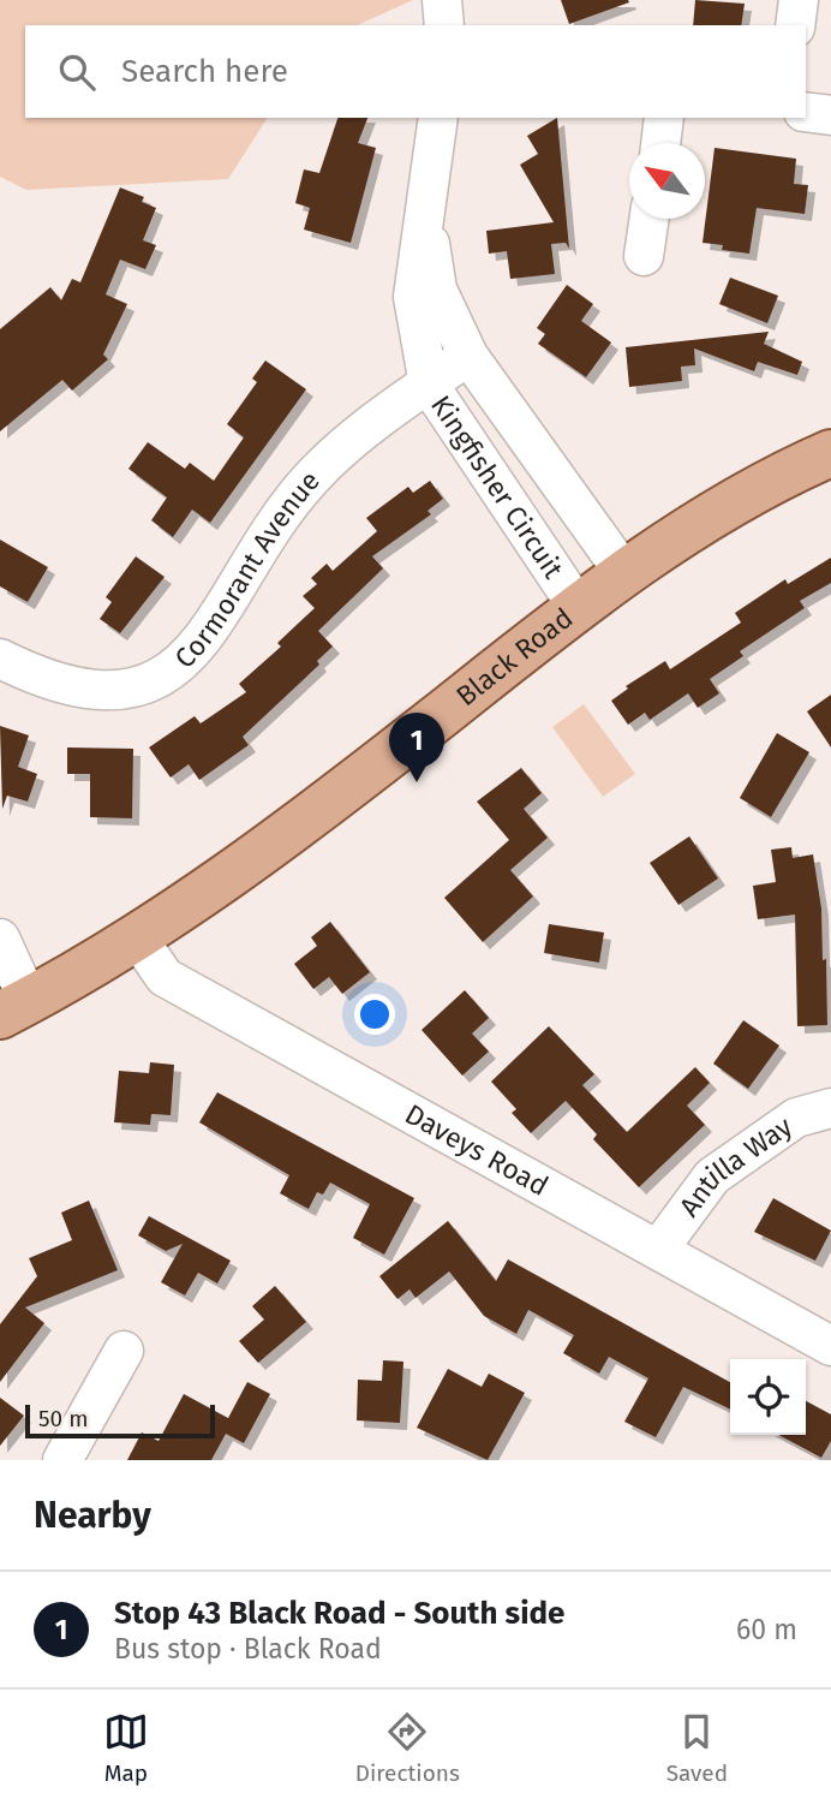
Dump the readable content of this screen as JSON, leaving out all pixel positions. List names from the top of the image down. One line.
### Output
{"streets":{"main road":["Black Road"],"street":["Kingfisher Circuit","Cormorant Avenue","Daveys Road","Antilla Way"]},"crossings":[["Kingfisher Circuit","Cormorant Avenue"],["Kingfisher Circuit","Black Road"],["Black Road","Daveys Road"],["Daveys Road","Antilla Way"]],"scale_bar":"50 m","north":"top left","page":{"search":"Search here","pins":"1","scale":"50 m","heading":"Nearby","list":[{"mark":"1","name":"Stop 43 Black Road - South side","note":"Bus stop · Black Road","value":"60 m"}],"nav":["Map","Directions","Saved"]}}
